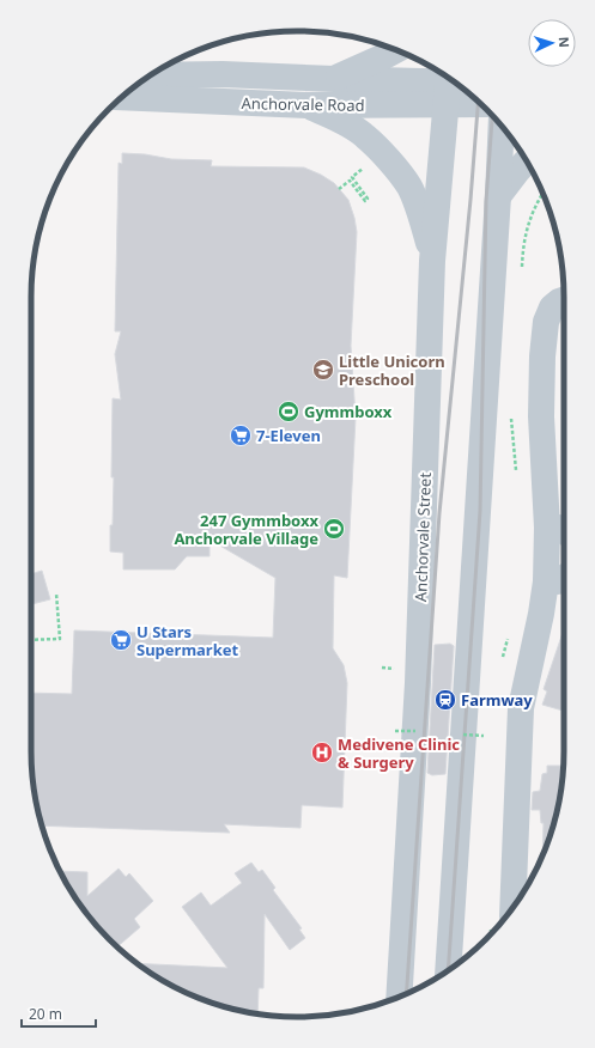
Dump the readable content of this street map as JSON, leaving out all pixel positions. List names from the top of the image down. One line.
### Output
{"streets":{"street":["Anchorvale Road","Anchorvale Street"]},"crossings":[["Anchorvale Road","Anchorvale Street"]],"places":{"school or university":["Little Unicorn Preschool"],"sports":["Gymmboxx","247 Gymmboxx Anchorvale Village"],"supermarket":["7-Eleven","U Stars Supermarket"],"station":["Farmway"],"hospital":["Medivene Clinic & Surgery"]},"scale_bar":"20 m","north":"right"}
